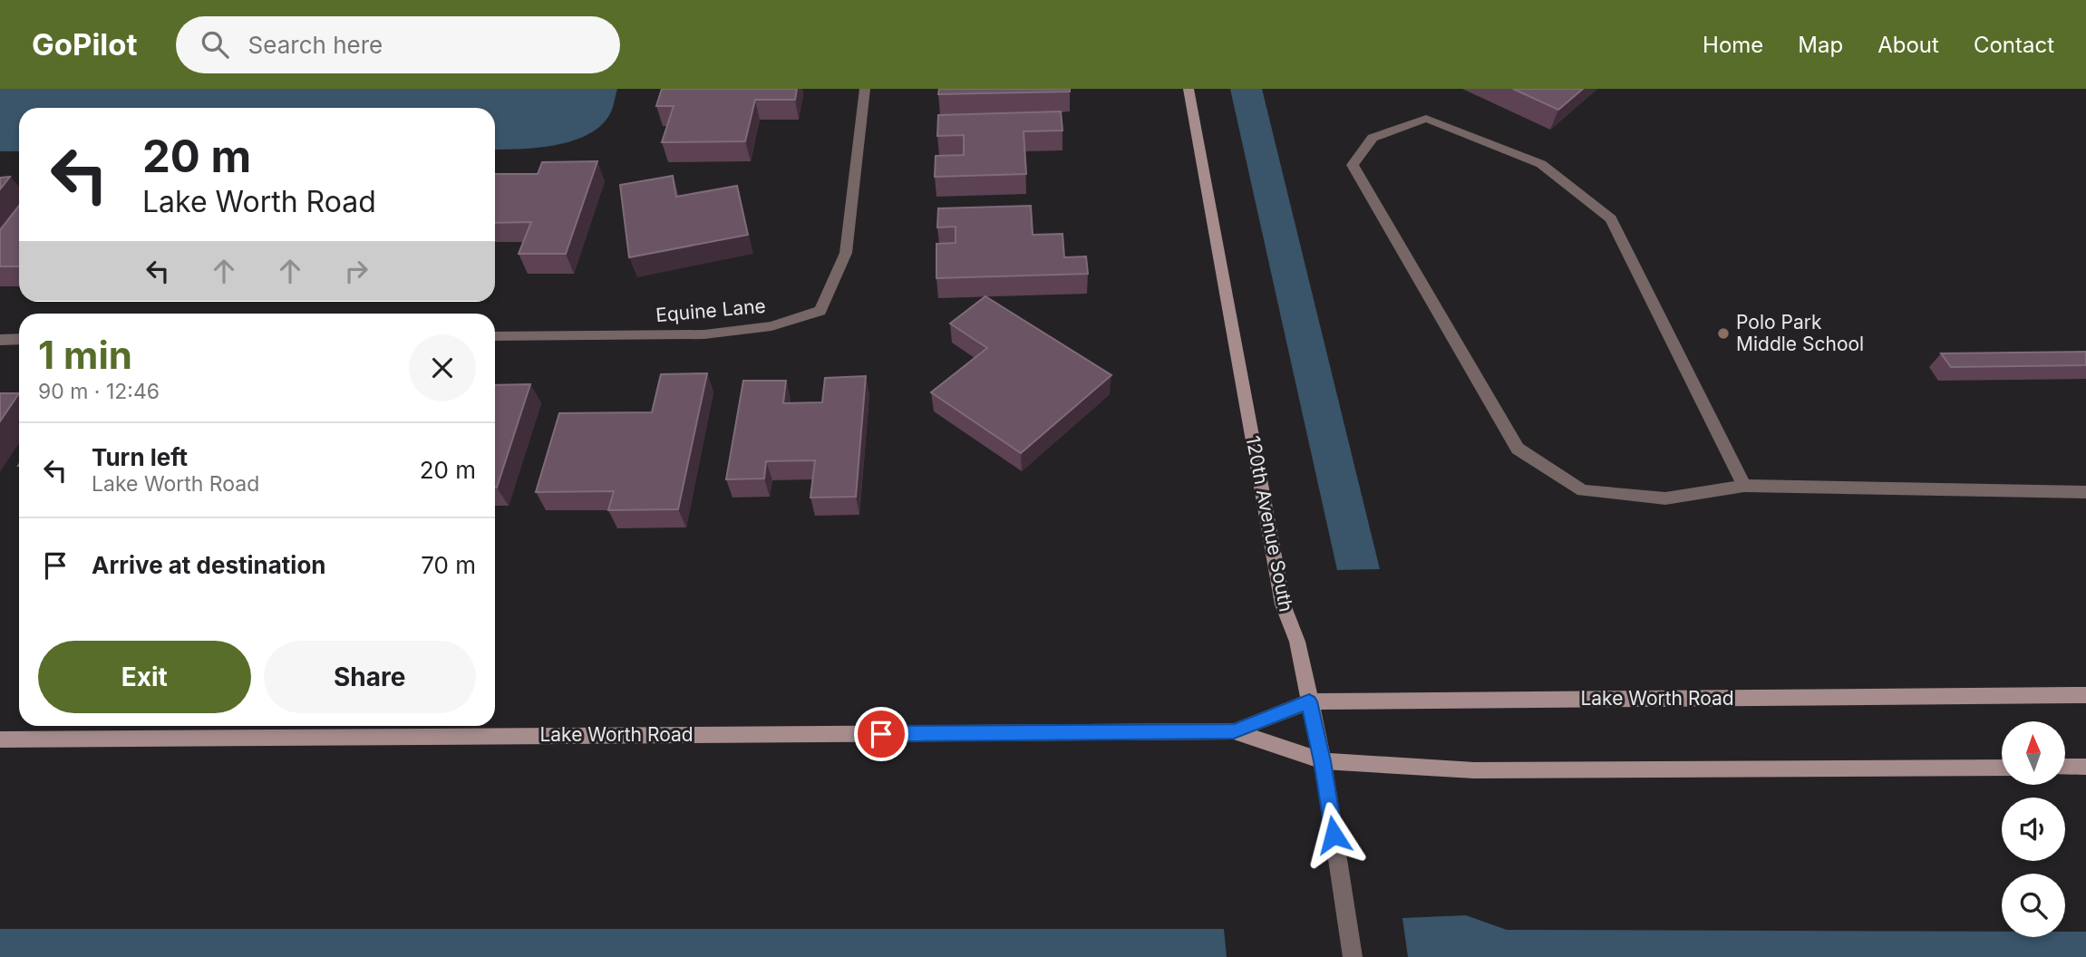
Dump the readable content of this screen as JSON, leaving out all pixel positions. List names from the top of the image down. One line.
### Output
{"streets":{"street":["Equine Lane","120th Avenue South","Lake Worth Road"]},"crossings":[["120th Avenue South","Lake Worth Road"]],"places":["Polo Park Middle School"],"north":"top","page":{"header":"GoPilot","search":"Search here","nav":["Home","Map","About","Contact"],"turn":["20 m","Lake Worth Road"],"heading":["1 min","90 m · 12:46"],"list":[{"name":"Turn left","note":"Lake Worth Road","value":"20 m"},{"name":"Arrive at destination","value":"70 m"}],"buttons":["Exit","Share"]}}
